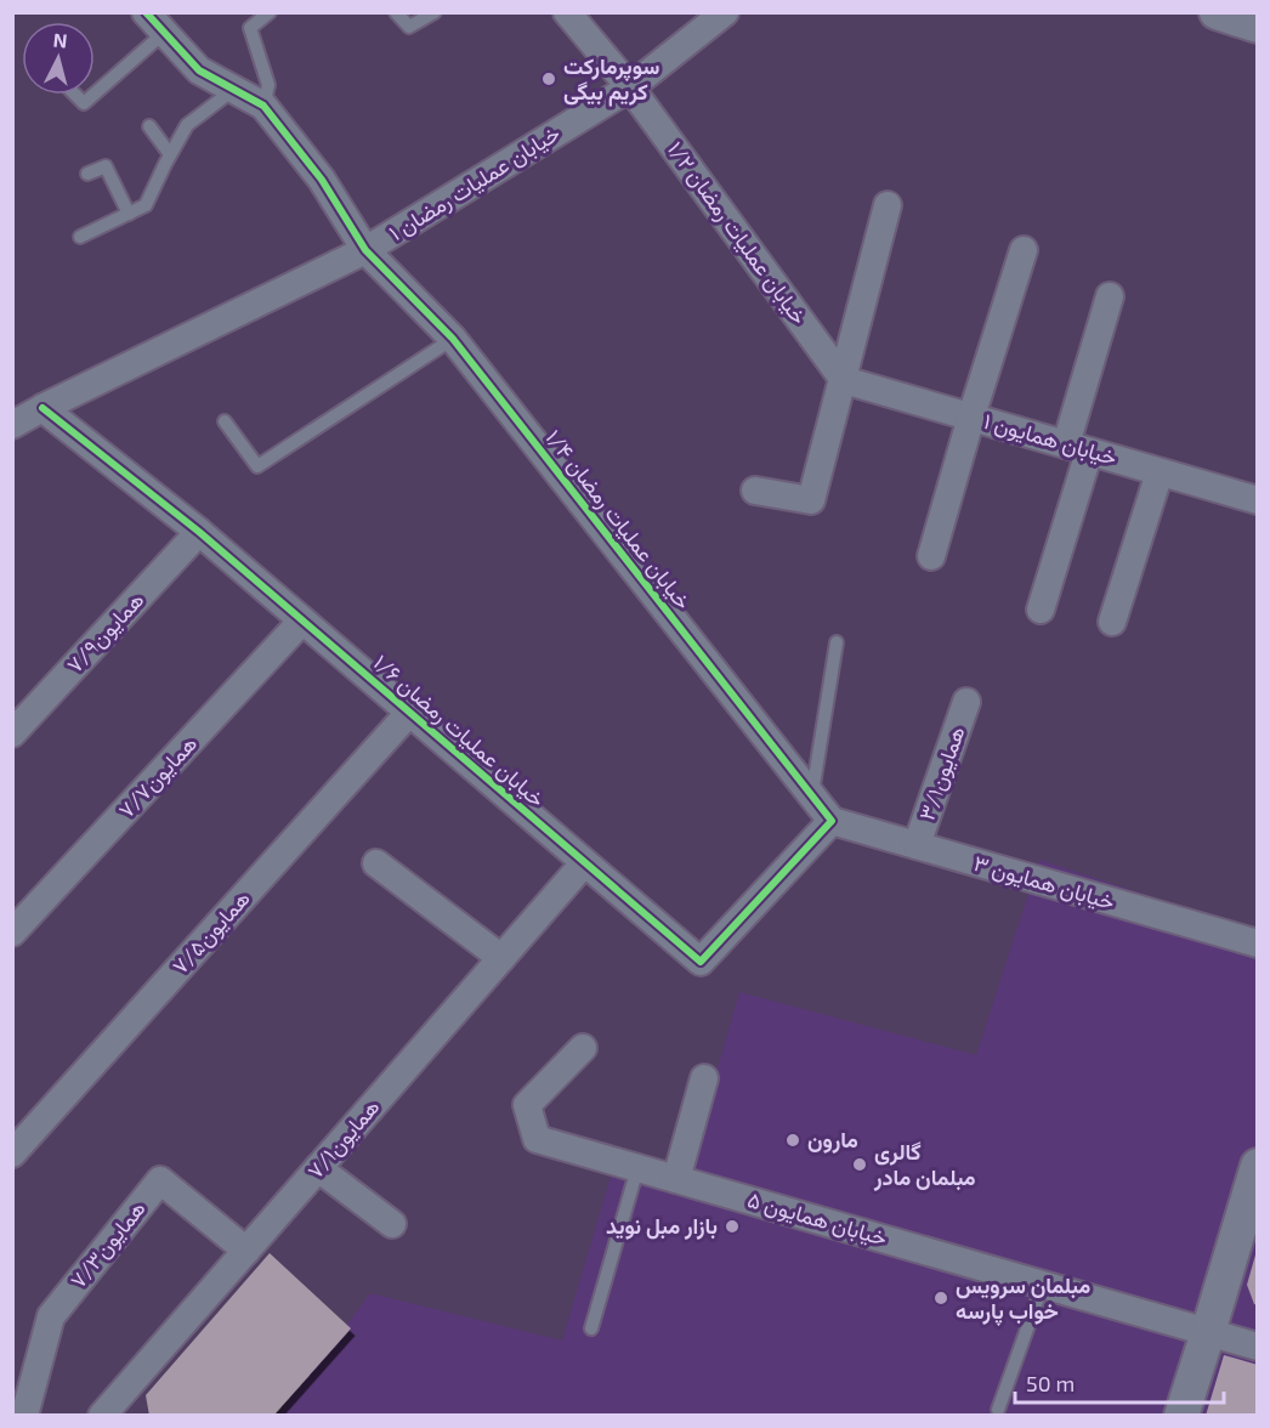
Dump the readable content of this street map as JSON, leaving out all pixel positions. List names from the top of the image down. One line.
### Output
{"streets":{"street":["خیابان عملیات رمضان ۱","خیابان عملیات رمضان ۱/۲","خیابان همایون ۱","خیابان عملیات رمضان ۱/۴","همایون۷/۹","خیابان عملیات رمضان ۱/۶","همایون۳/۱","همایون۷/۷","خیابان همایون ۳","همایون۷/۵","همایون۷/۱","خیابان همایون ۵","همایون۷/۳"]},"crossings":[["خیابان عملیات رمضان ۱","خیابان عملیات رمضان ۱/۲"],["خیابان عملیات رمضان ۱","خیابان عملیات رمضان ۱/۴"],["خیابان عملیات رمضان ۱","خیابان عملیات رمضان ۱/۶"],["خیابان عملیات رمضان ۱/۲","خیابان همایون ۱"],["خیابان عملیات رمضان ۱/۴","خیابان عملیات رمضان ۱/۶"],["خیابان عملیات رمضان ۱/۴","خیابان همایون ۳"],["همایون۷/۹","خیابان عملیات رمضان ۱/۶"],["خیابان عملیات رمضان ۱/۶","همایون۷/۷"],["خیابان عملیات رمضان ۱/۶","خیابان همایون ۳"],["خیابان عملیات رمضان ۱/۶","همایون۷/۵"],["خیابان عملیات رمضان ۱/۶","همایون۷/۱"],["همایون۳/۱","خیابان همایون ۳"],["همایون۷/۱","همایون۷/۳"]],"places":["سوپرمارکت کریم بیگی","مارون","گالری مبلمان مادر","بازار مبل نوید","مبلمان سرویس خواب پارسه"],"scale_bar":"50 m","north":"top"}
